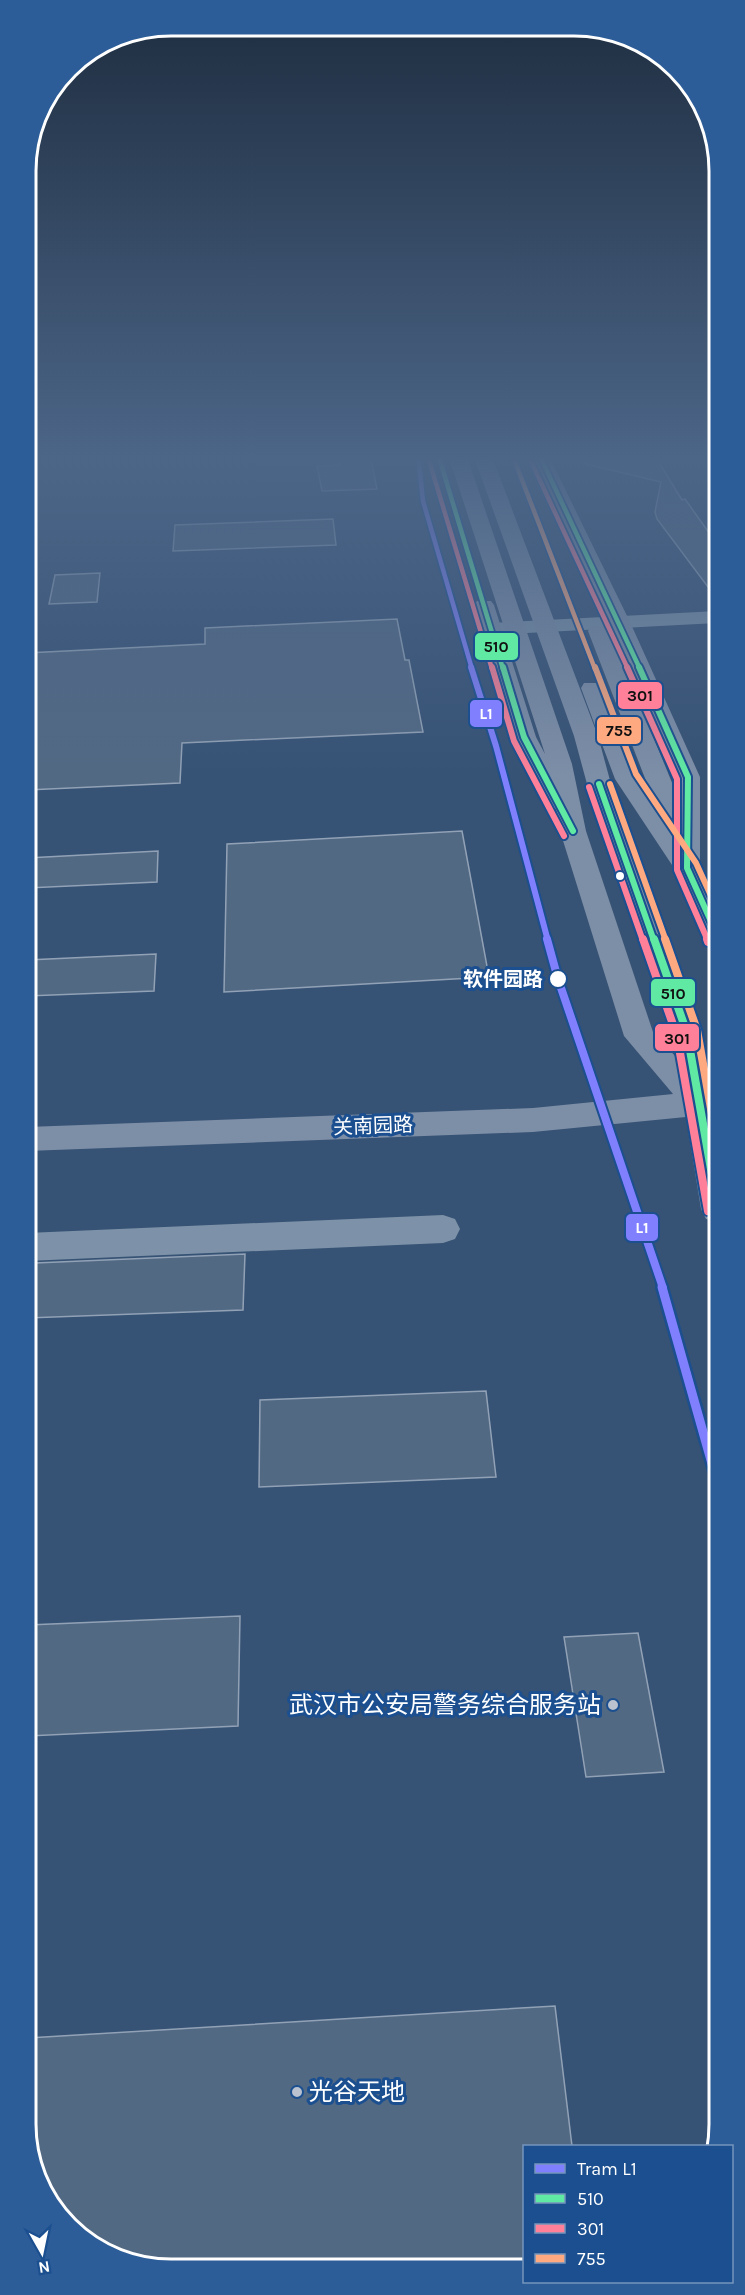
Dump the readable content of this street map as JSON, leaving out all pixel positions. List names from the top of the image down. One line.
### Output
{"streets":{"main road":["关南园路"]},"places":["软件园路","武汉市公安局警务综合服务站","光谷天地"],"lines":["tram line L1","transit line 510","transit line 301","transit line 755"],"legend":["Tram L1","510","301","755"],"north":"bottom"}
